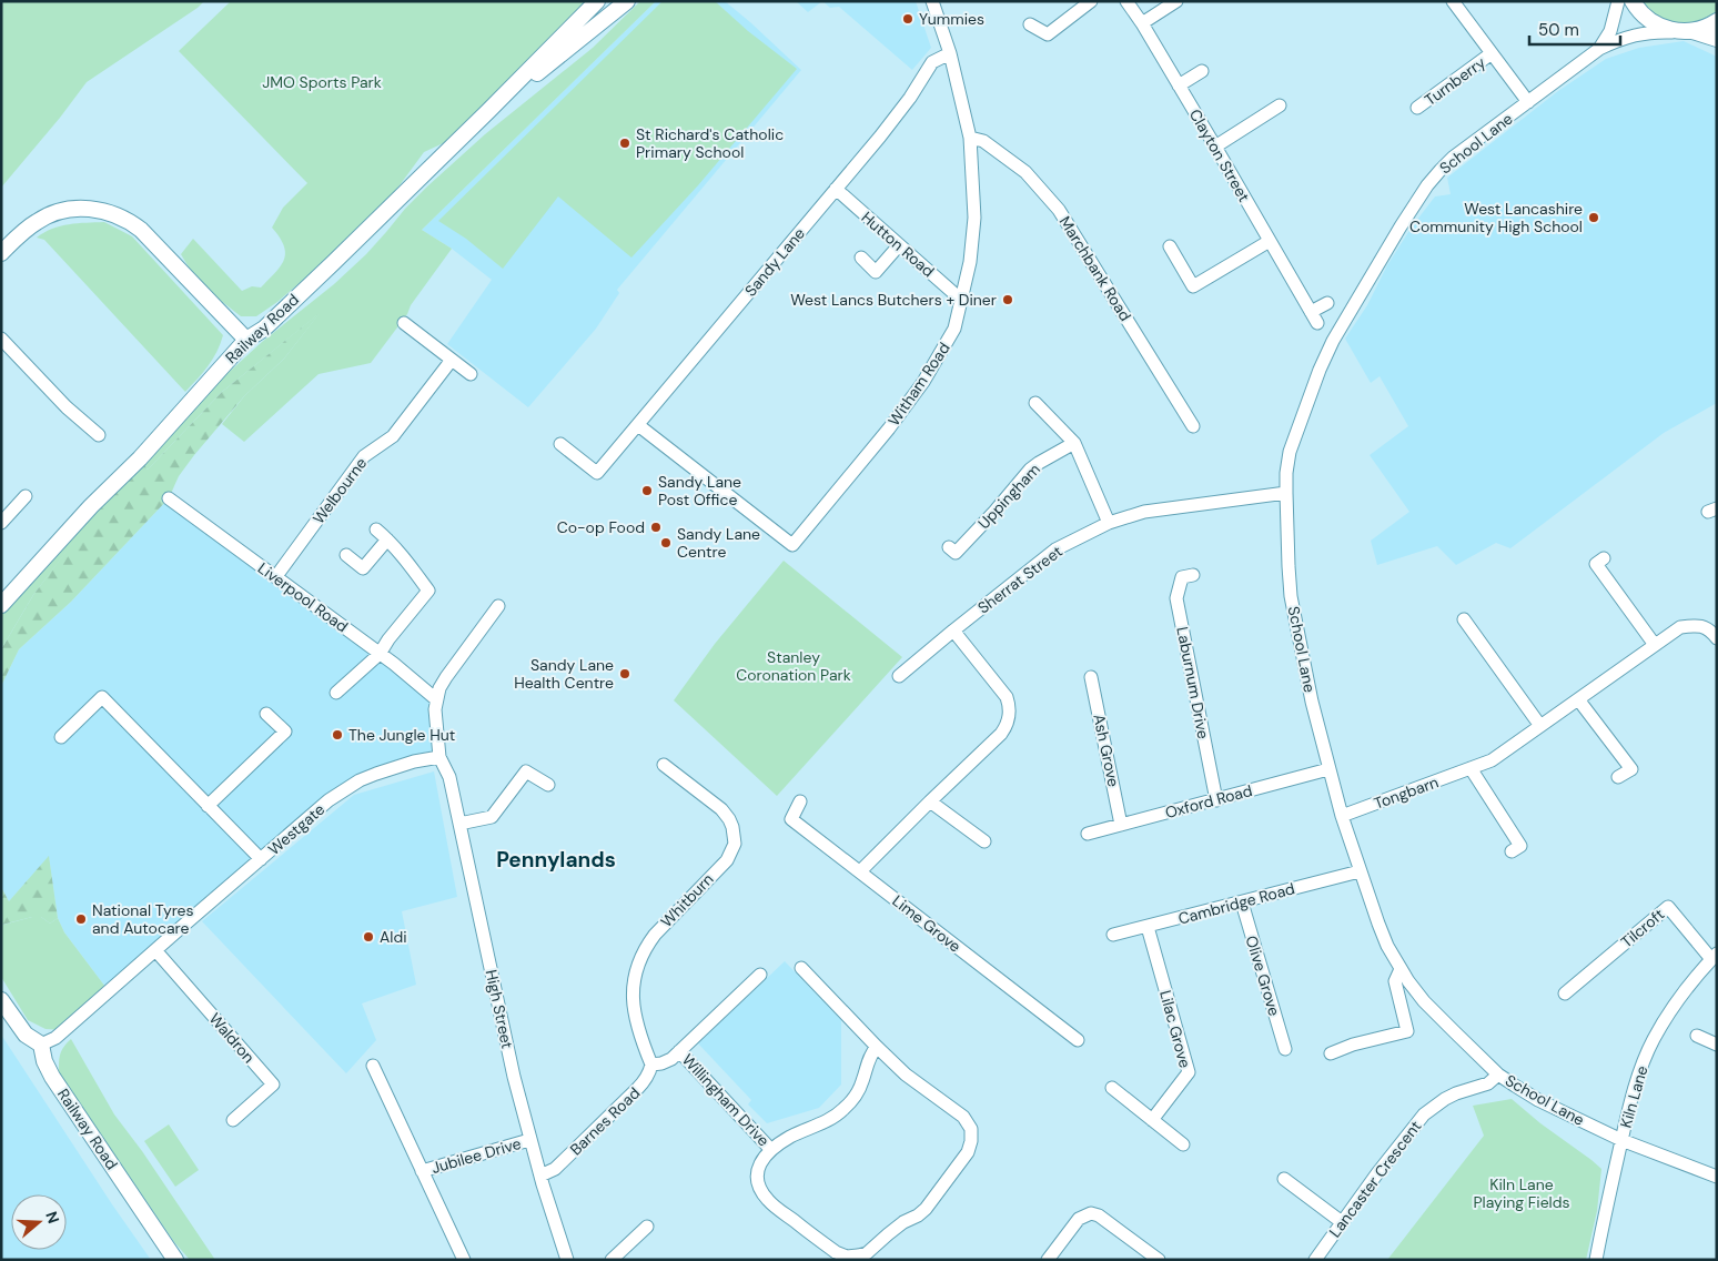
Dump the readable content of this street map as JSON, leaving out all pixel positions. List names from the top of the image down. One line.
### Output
{"streets":{"main road":["Railway Road"],"street":["Turnberry","School Lane","Clayton Street","Hutton Road","Sandy Lane","Marchbank Road","Witham Road","Welbourne","Uppingham","Sherrat Street","Liverpool Road","Laburnum Drive","Ash Grove","Tongbarn","Oxford Road","Westgate","Whitburn","Cambridge Road","Lime Grove","Tilcroft","Olive Grove","High Street","Lilac Grove","Waldron","Kiln Lane","Willingham Drive","Barnes Road","Jubilee Drive","Lancaster Crescent"]},"crossings":[["Turnberry","School Lane"],["School Lane","Sherrat Street"],["School Lane","Tongbarn"],["School Lane","Oxford Road"],["School Lane","Cambridge Road"],["School Lane","Kiln Lane"],["School Lane","Lancaster Crescent"],["Hutton Road","Sandy Lane"],["Hutton Road","Witham Road"],["Sandy Lane","Witham Road"],["Marchbank Road","Witham Road"],["Railway Road","Westgate"],["Welbourne","Liverpool Road"],["Laburnum Drive","Oxford Road"],["Ash Grove","Oxford Road"],["Westgate","High Street"],["Westgate","Waldron"],["Whitburn","Barnes Road"],["Cambridge Road","Olive Grove"],["Cambridge Road","Lilac Grove"],["Tilcroft","Kiln Lane"],["High Street","Barnes Road"],["High Street","Jubilee Drive"]],"districts":["Pennylands"],"parks":["JMO Sports Park","Stanley Coronation Park","Kiln Lane Playing Fields"],"places":["Yummies","St Richard's Catholic Primary School","West Lancashire Community High School","West Lancs Butchers + Diner","Sandy Lane Post Office","Co-op Food","Sandy Lane Centre","Sandy Lane Health Centre","The Jungle Hut","National Tyres and Autocare","Aldi"],"scale_bar":"50 m","north":"right"}
